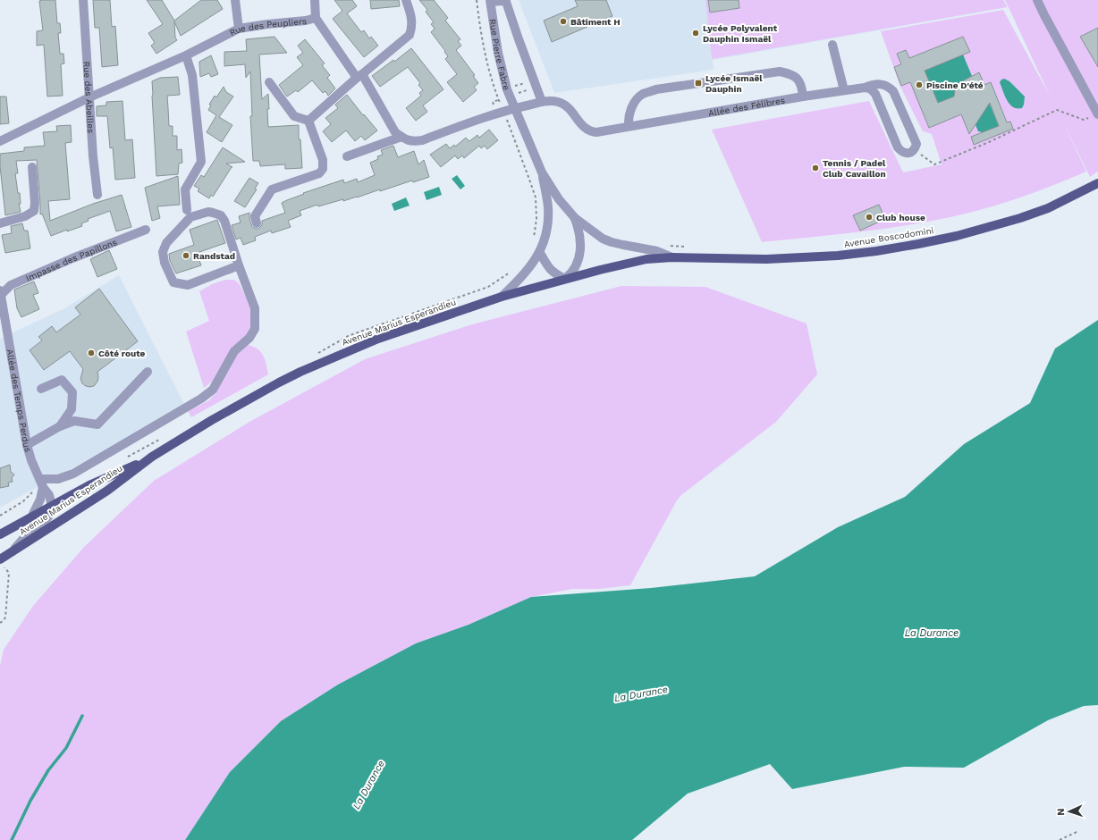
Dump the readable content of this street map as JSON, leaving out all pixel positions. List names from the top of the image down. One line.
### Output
{"streets":{"main road":["Avenue Boscodomini","Avenue Marius Esperandieu"],"street":["Rue des Peupliers","Rue Pierre Fabre","Rue des Abeilles","Allée des Félibres","Impasse des Papillons","Allée des Temps Perdus"]},"crossings":[["Rue des Peupliers","Rue des Abeilles"],["Avenue Boscodomini","Avenue Marius Esperandieu"],["Impasse des Papillons","Allée des Temps Perdus"],["Avenue Marius Esperandieu","Allée des Temps Perdus"]],"water":["La Durance"],"places":{"other":["Bâtiment H","Lycée Polyvalent Dauphin Ismaël","Piscine D'été","Tennis / Padel Club Cavaillon","Club house","Randstad","Côté route"],"transit":["Lycée Ismaël Dauphin"]},"north":"left"}
